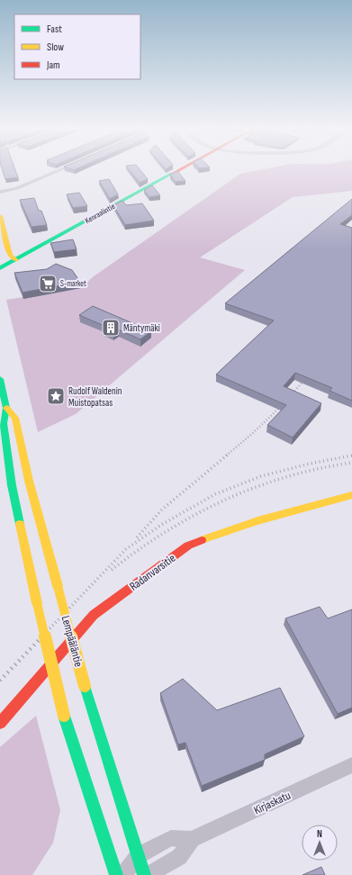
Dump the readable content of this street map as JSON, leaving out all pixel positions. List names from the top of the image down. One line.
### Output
{"streets":{"street":["Kenraalintie","Radanvarsitie","Lempääläntie","Kirjaskatu"]},"crossings":[["Lempääläntie","Kirjaskatu"]],"places":{"supermarket":["S-market"],"building":["Mäntymäki"],"place":["Rudolf Waldenin Muistopatsas"]},"legend":["Fast","Slow","Jam"],"north":"top"}
